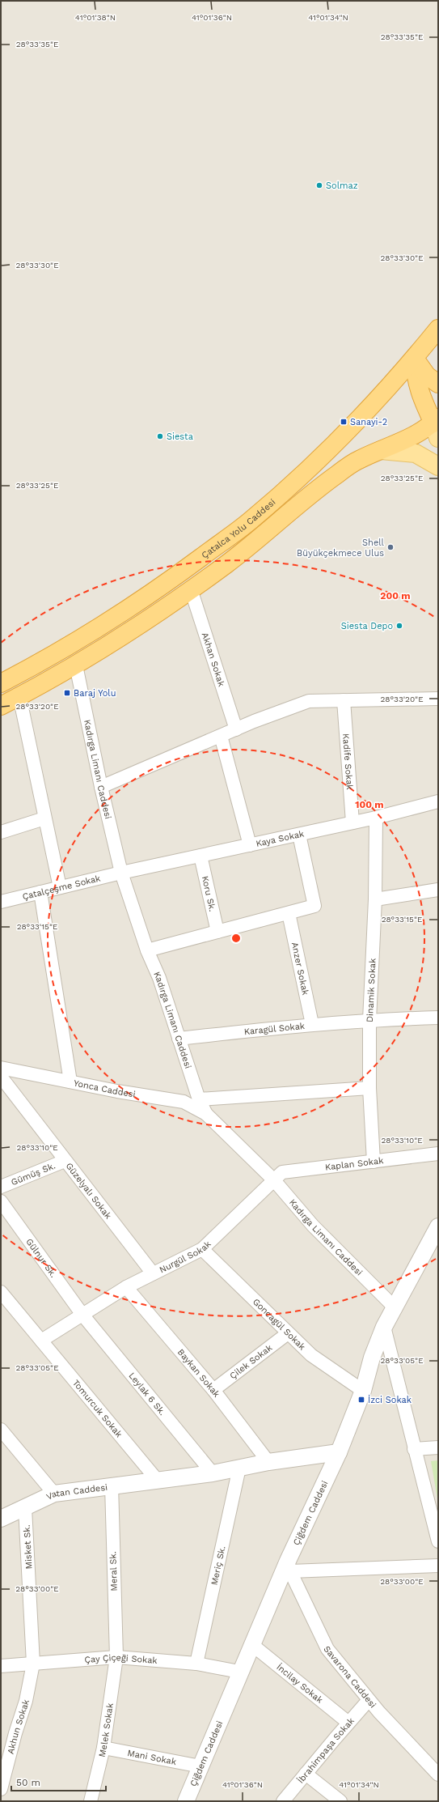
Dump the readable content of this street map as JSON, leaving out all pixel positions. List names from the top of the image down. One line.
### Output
{"streets":{"highway":["Çatalca Yolu Caddesi"],"street":["Akhan Sokak","Kadife Sokak","Kadırga Limanı Caddesi","Kaya Sokak","Çatalçeşme Sokak","Koru Sk.","Anzer Sokak","Dinamik Sokak","Karagül Sokak","Yonca Caddesi","Kaplan Sokak","Gümüş Sk.","Güzelyalı Sokak","Nurgül Sokak","Gülnur Sk.","Goncagül Sokak","Çilek Sokak","Baykan Sokak","Leylak 6 Sk.","Tomurcuk Sokak","Vatan Caddesi","Çiğdem Caddesi","Misket Sk.","Meriç Sk.","Meral Sk.","Çay Çiçeği Sokak","Savarona Caddesi","İncilay Sokak","Akhun Sokak","Melek Sokak","İbrahimpaşa Sokak","Mani Sokak"]},"crossings":[["Kadife Sokak","Kaya Sokak"],["Kadırga Limanı Caddesi","Kaya Sokak"],["Kadırga Limanı Caddesi","Çatalçeşme Sokak"],["Kadırga Limanı Caddesi","Karagül Sokak"],["Kadırga Limanı Caddesi","Yonca Caddesi"],["Kadırga Limanı Caddesi","Kaplan Sokak"],["Kadırga Limanı Caddesi","Nurgül Sokak"],["Kadırga Limanı Caddesi","Çiğdem Caddesi"],["Kaya Sokak","Çatalçeşme Sokak"],["Kaya Sokak","Koru Sk."],["Kaya Sokak","Dinamik Sokak"],["Anzer Sokak","Karagül Sokak"],["Dinamik Sokak","Karagül Sokak"],["Dinamik Sokak","Kaplan Sokak"],["Kaplan Sokak","Nurgül Sokak"],["Gümüş Sk.","Güzelyalı Sokak"],["Güzelyalı Sokak","Nurgül Sokak"],["Nurgül Sokak","Gülnur Sk."],["Nurgül Sokak","Goncagül Sokak"],["Nurgül Sokak","Baykan Sokak"],["Nurgül Sokak","Leylak 6 Sk."],["Nurgül Sokak","Tomurcuk Sokak"],["Gülnur Sk.","Leylak 6 Sk."],["Goncagül Sokak","Çilek Sokak"],["Goncagül Sokak","Çiğdem Caddesi"],["Çilek Sokak","Baykan Sokak"],["Baykan Sokak","Vatan Caddesi"],["Leylak 6 Sk.","Vatan Caddesi"],["Tomurcuk Sokak","Vatan Caddesi"],["Vatan Caddesi","Çiğdem Caddesi"],["Vatan Caddesi","Misket Sk."],["Vatan Caddesi","Meriç Sk."],["Vatan Caddesi","Meral Sk."],["Çiğdem Caddesi","Çay Çiçeği Sokak"],["Çiğdem Caddesi","Savarona Caddesi"],["Çiğdem Caddesi","İncilay Sokak"],["Çiğdem Caddesi","Mani Sokak"],["Misket Sk.","Çay Çiçeği Sokak"],["Misket Sk.","Akhun Sokak"],["Meriç Sk.","Çay Çiçeği Sokak"],["Meral Sk.","Çay Çiçeği Sokak"],["Meral Sk.","Melek Sokak"],["Çay Çiçeği Sokak","Akhun Sokak"],["Çay Çiçeği Sokak","Melek Sokak"],["Savarona Caddesi","İbrahimpaşa Sokak"],["İncilay Sokak","İbrahimpaşa Sokak"],["Melek Sokak","Mani Sokak"]],"places":{"other":["Solmaz","Siesta","Shell Büyükçekmece Ulus","Siesta Depo"],"transit":["Sanayi-2","Baraj Yolu","İzci Sokak"]},"scale_bar":"50 m","coordinates":["41°01'38\"N","41°01'36\"N","41°01'34\"N","28°33'35\"E","28°33'30\"E","28°33'25\"E","28°33'20\"E","28°33'15\"E","28°33'10\"E","28°33'05\"E","28°33'00\"E"],"rings":["200 m","100 m"]}
